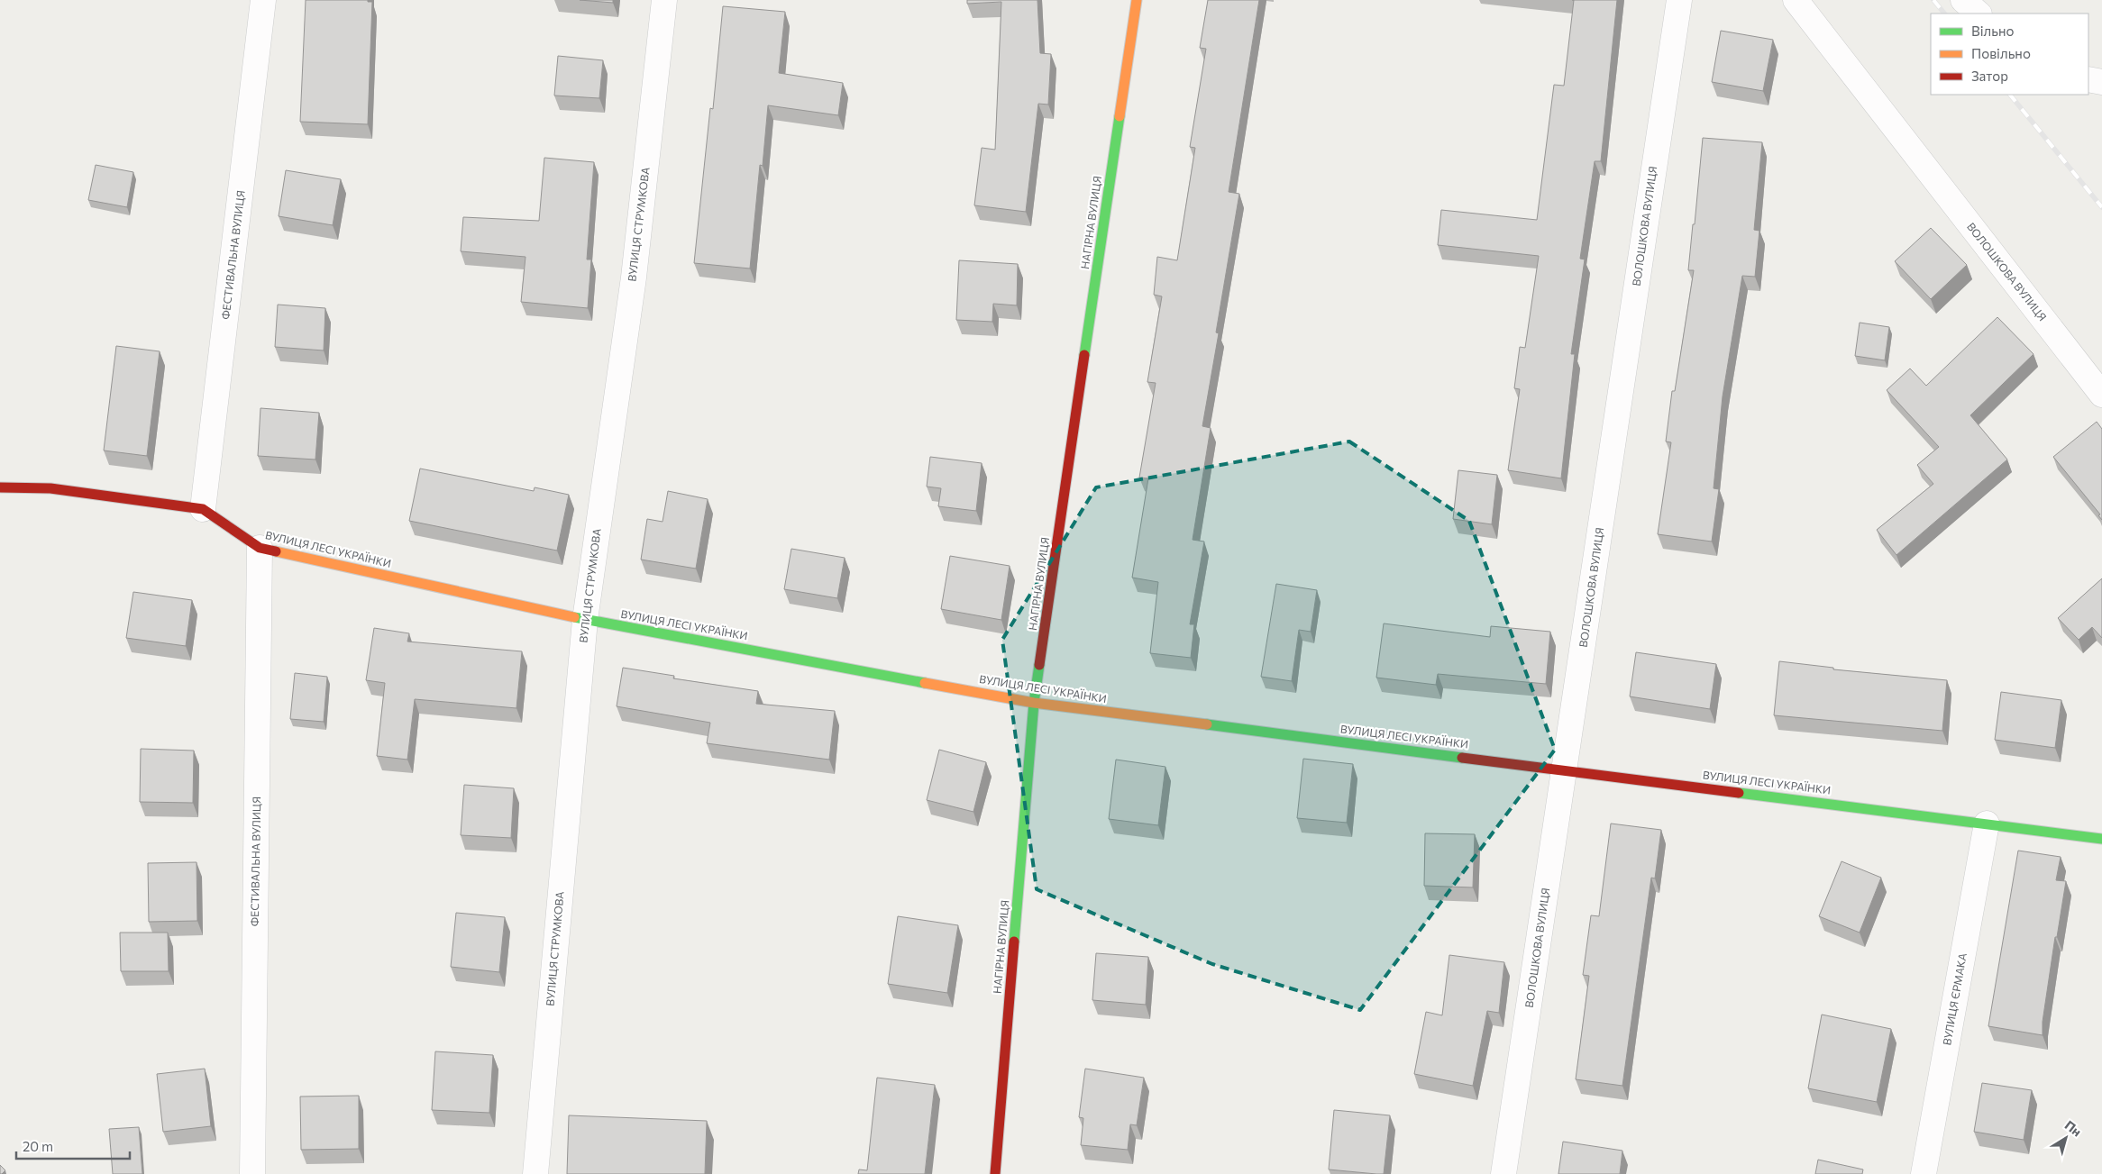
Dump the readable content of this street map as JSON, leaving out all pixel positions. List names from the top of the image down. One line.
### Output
{"streets":{"street":["НАГІРНА ВУЛИЦЯ","ВУЛИЦЯ СТРУМКОВА","ВОЛОШКОВА ВУЛИЦЯ","ФЕСТИВАЛЬНА ВУЛИЦЯ","ВУЛИЦЯ ЛЕСІ УКРАЇНКИ","ВУЛИЦЯ ЄРМАКА"]},"crossings":[["НАГІРНА ВУЛИЦЯ","ВУЛИЦЯ ЛЕСІ УКРАЇНКИ"],["ВУЛИЦЯ СТРУМКОВА","ВУЛИЦЯ ЛЕСІ УКРАЇНКИ"],["ВОЛОШКОВА ВУЛИЦЯ","ВУЛИЦЯ ЛЕСІ УКРАЇНКИ"],["ФЕСТИВАЛЬНА ВУЛИЦЯ","ВУЛИЦЯ ЛЕСІ УКРАЇНКИ"],["ВУЛИЦЯ ЛЕСІ УКРАЇНКИ","ВУЛИЦЯ ЄРМАКА"]],"legend":["Вільно","Повільно","Затор"],"scale_bar":"20 m","north":"top right"}
